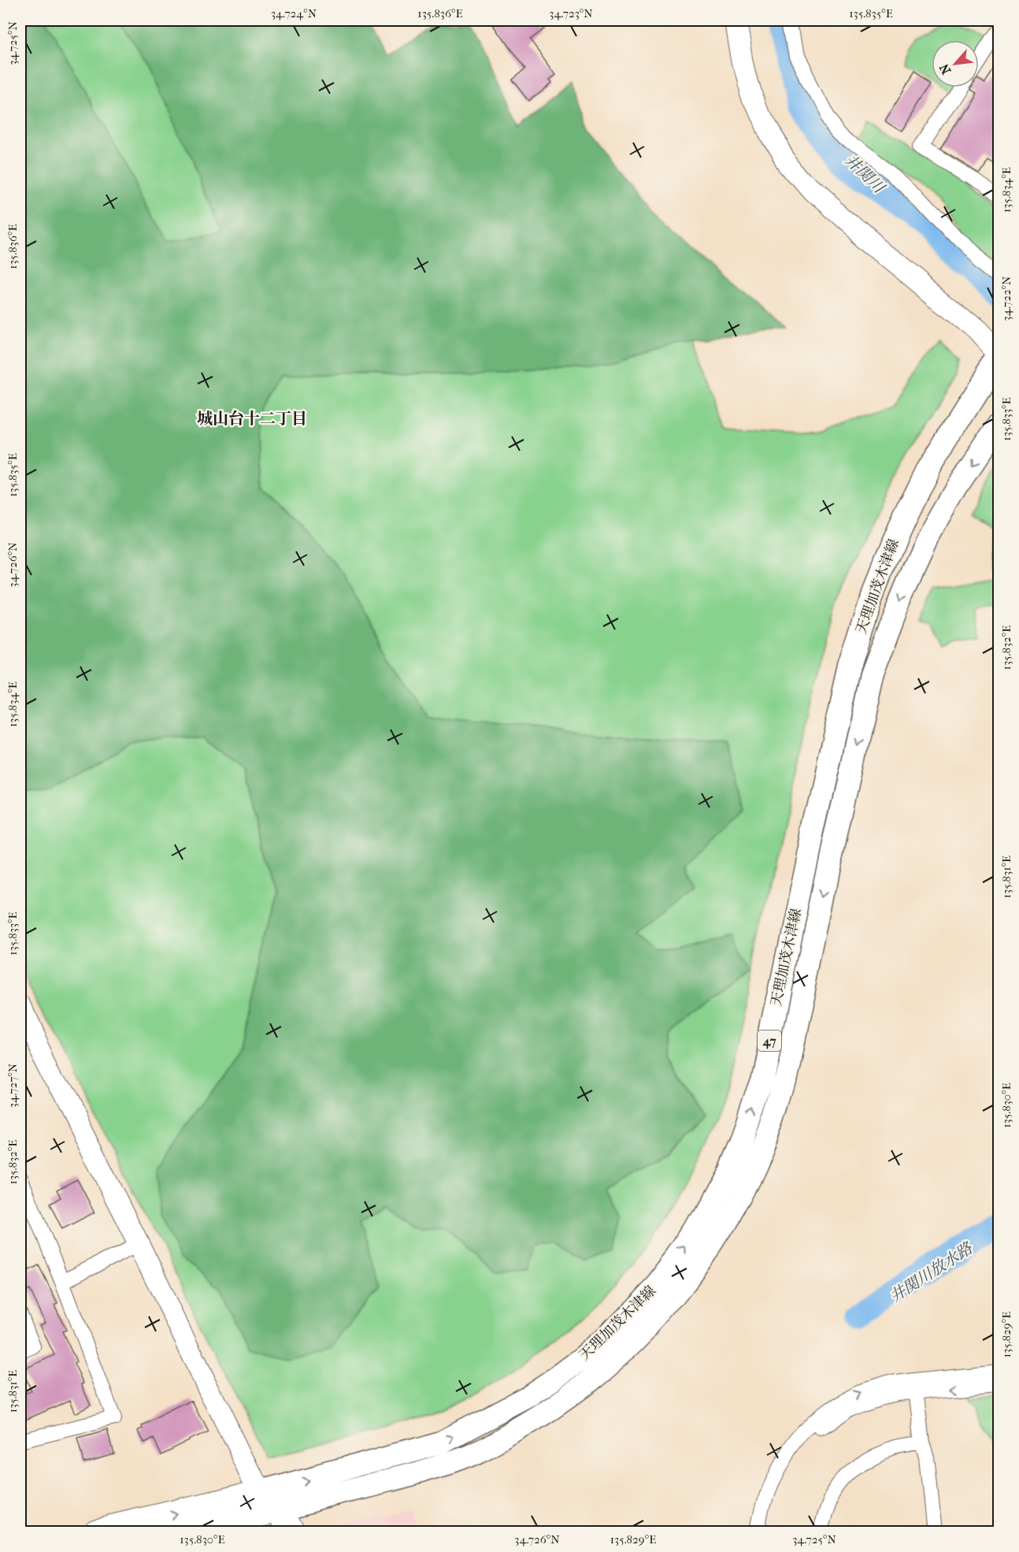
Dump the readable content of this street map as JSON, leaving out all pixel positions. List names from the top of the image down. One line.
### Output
{"streets":{"main road":["天理加茂木津線","47"]},"districts":["城山台十二丁目"],"water":["井関川","井関川放水路"],"north":"bottom left","coordinates":["34.724°N","135.836°E","34.723°N","135.835°E","34.725°N","135.834°E","34.722°N","135.833°E","34.726°N","135.832°E","135.831°E","34.727°N","135.830°E","135.829°E"]}
